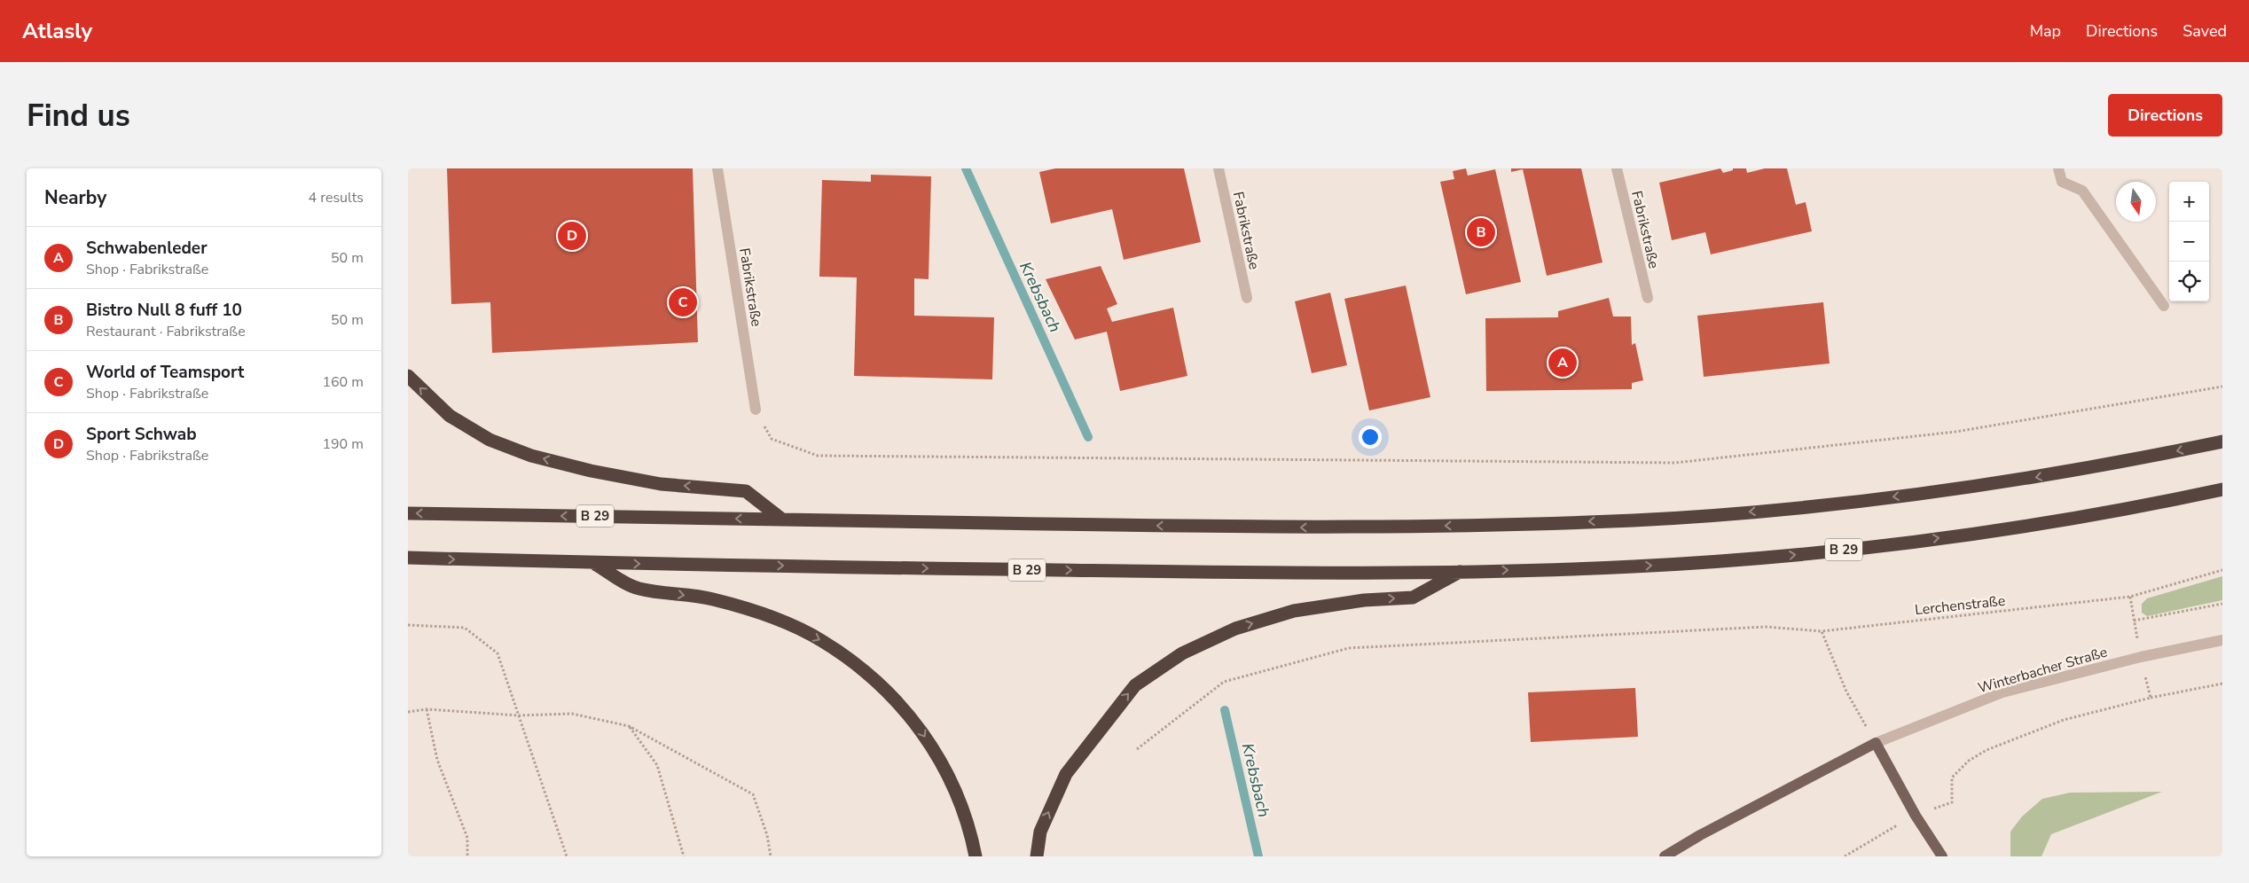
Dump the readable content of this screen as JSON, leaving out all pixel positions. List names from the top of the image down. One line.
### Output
{"streets":{"highway":["B 29"],"street":["Fabrikstraße","Winterbacher Straße"],"path":["Lerchenstraße"]},"water":["Krebsbach"],"north":"bottom","page":{"header":"Atlasly","nav":["Map","Directions","Saved"],"buttons":"Directions","title":"Find us","heading":["Nearby","4 results"],"map_buttons":["+","−"],"pins":["B","D","C","A"],"list":[{"mark":"A","name":"Schwabenleder","note":"Shop · Fabrikstraße","value":"50 m"},{"mark":"B","name":"Bistro Null 8 fuff 10","note":"Restaurant · Fabrikstraße","value":"50 m"},{"mark":"C","name":"World of Teamsport","note":"Shop · Fabrikstraße","value":"160 m"},{"mark":"D","name":"Sport Schwab","note":"Shop · Fabrikstraße","value":"190 m"}]}}
